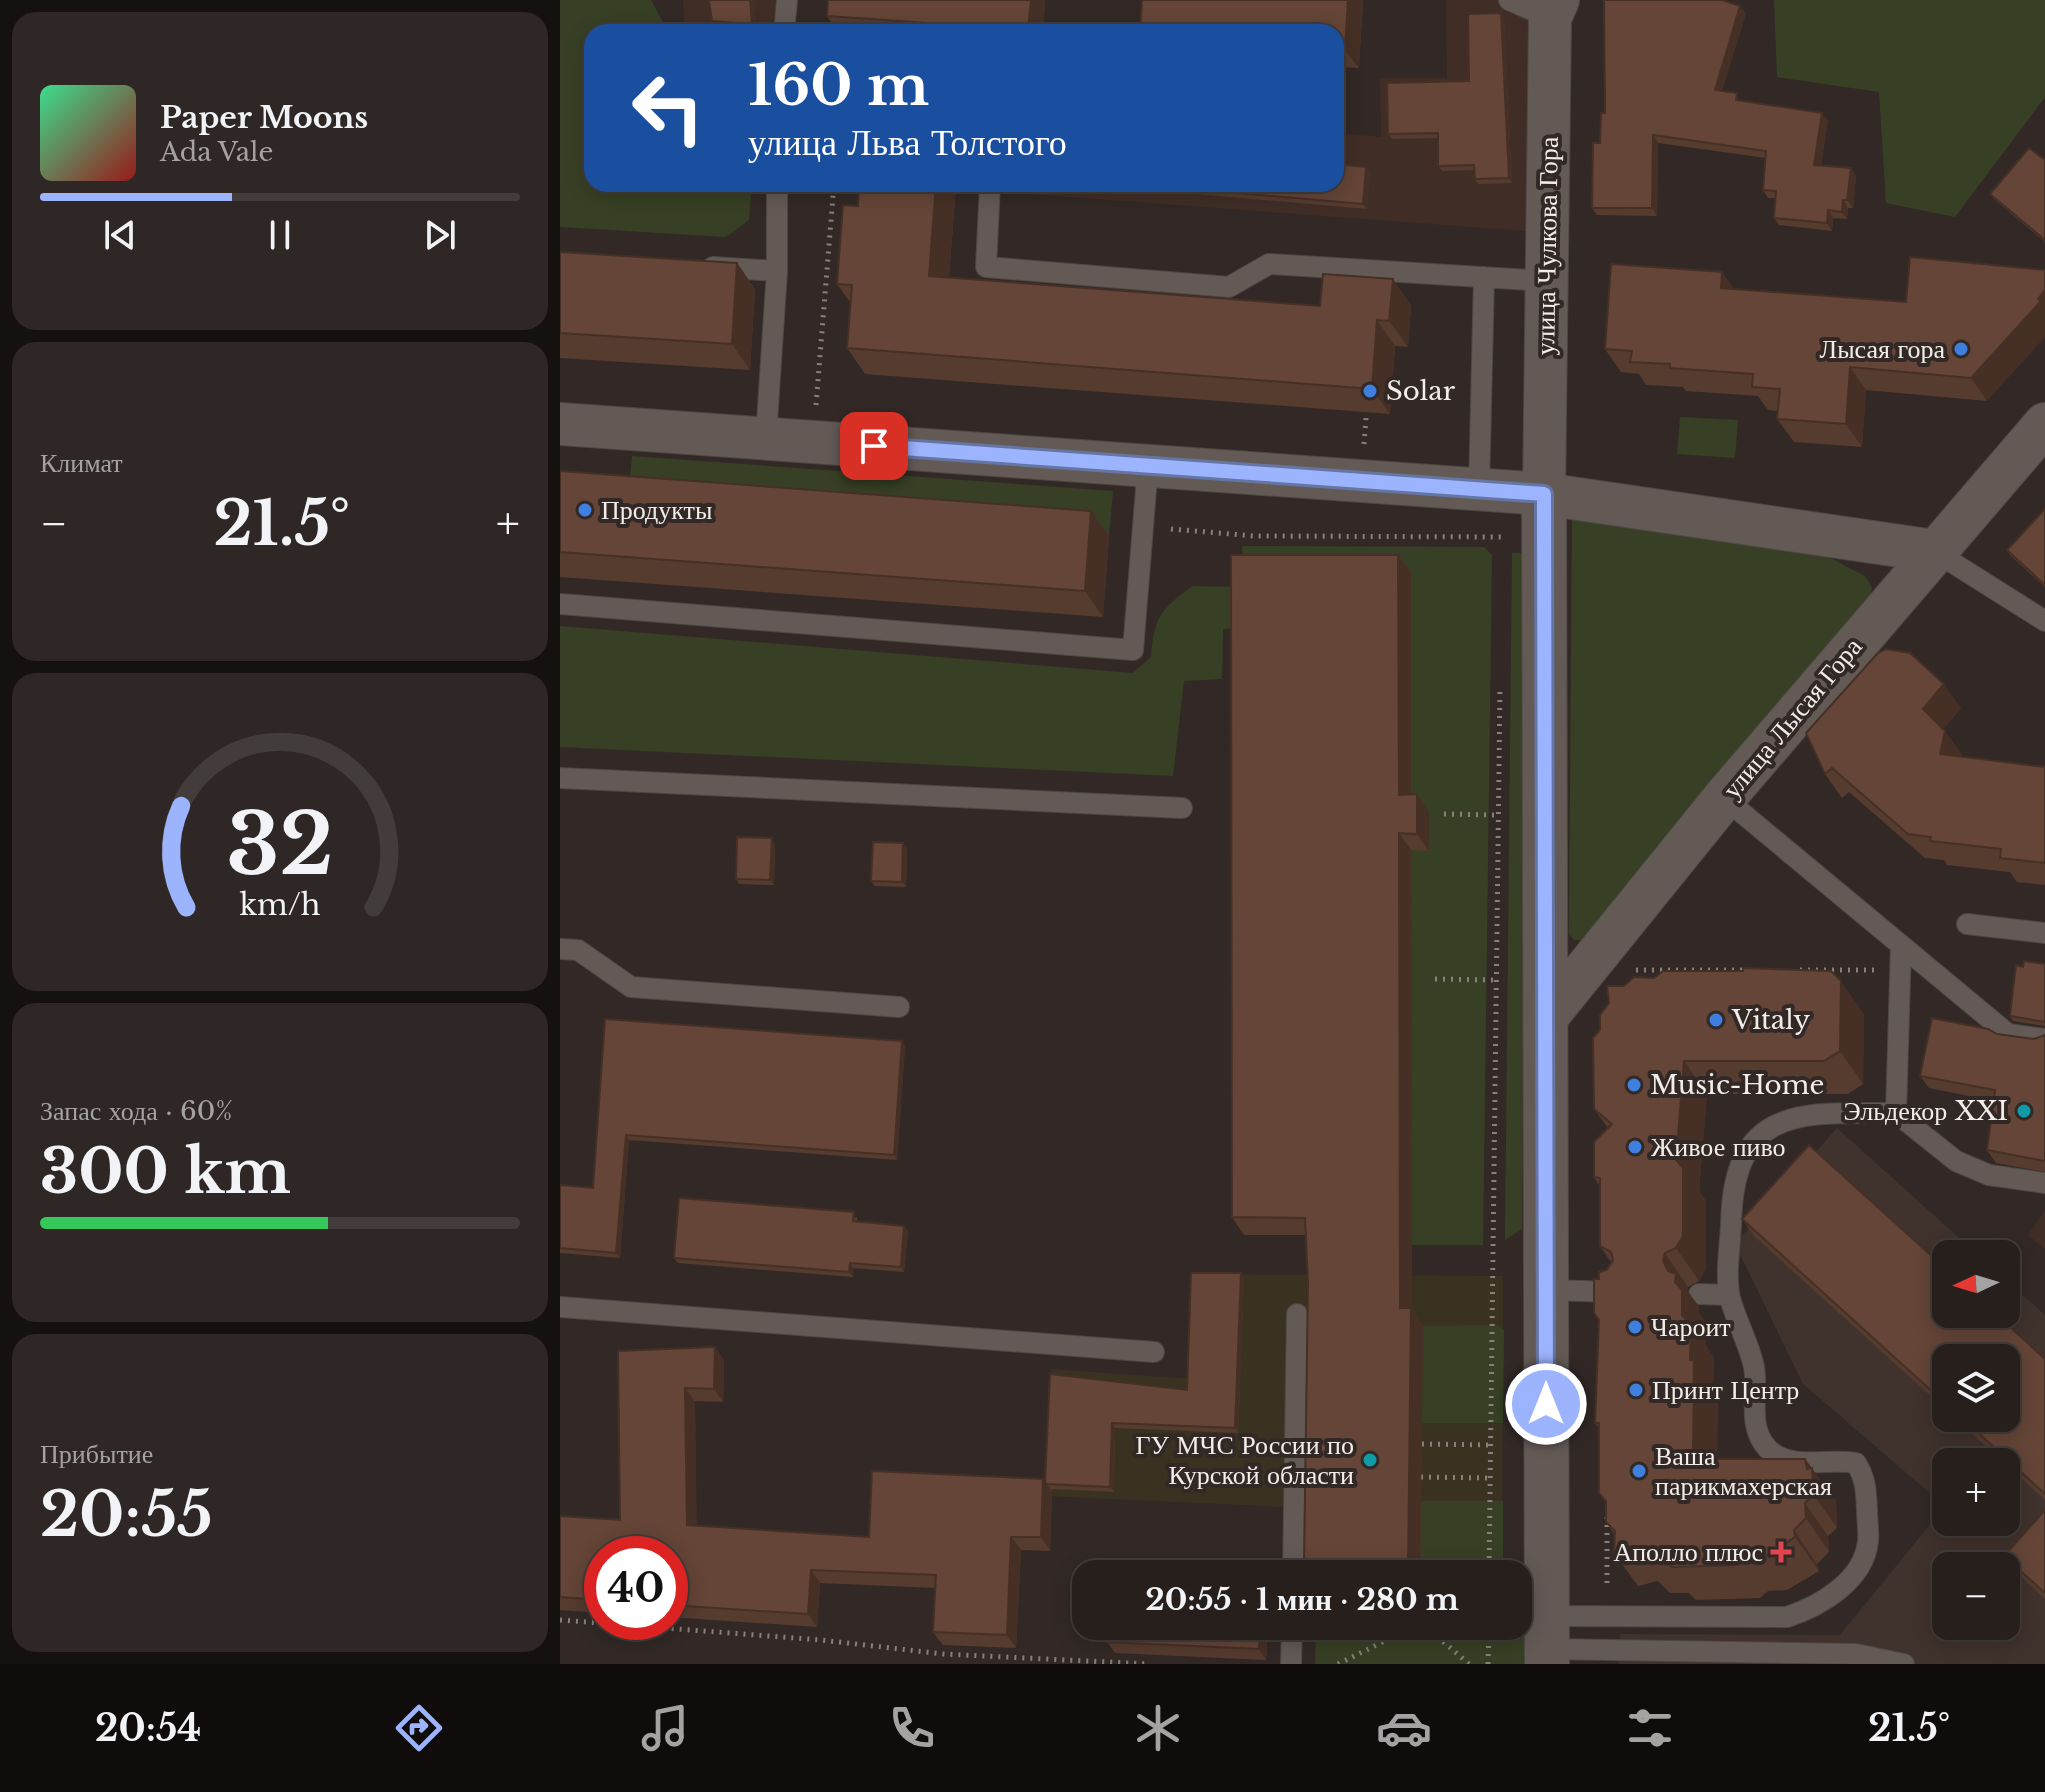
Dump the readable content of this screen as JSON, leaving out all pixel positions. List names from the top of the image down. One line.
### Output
{"streets":{"street":["улица Чулкова Гора","улица Лысая Гора"]},"places":{"other":["Лысая гора","Solar","Продукты","Vitaly","Music-Home","Эльдекор XXI","Живое пиво","Чароит","Принт Центр","ГУ МЧС России по Курской области","Ваша парикмахерская"],"health":["Аполло плюс"]},"north":"left","page":{"turn":["160 m","улица Льва Толстого"],"song":["Paper Moons","Ada Vale"],"tile":["Климат",["Запас хода · 60%","300 km"],["Прибытие","20:55"]],"heat":["−","21.5°","+"],"map_buttons":["+","−"],"limit":"40","trip":"20:55 · 1 мин · 280 m","tabs":["20:54","21.5°"],"gauge":["32","km/h"]}}
